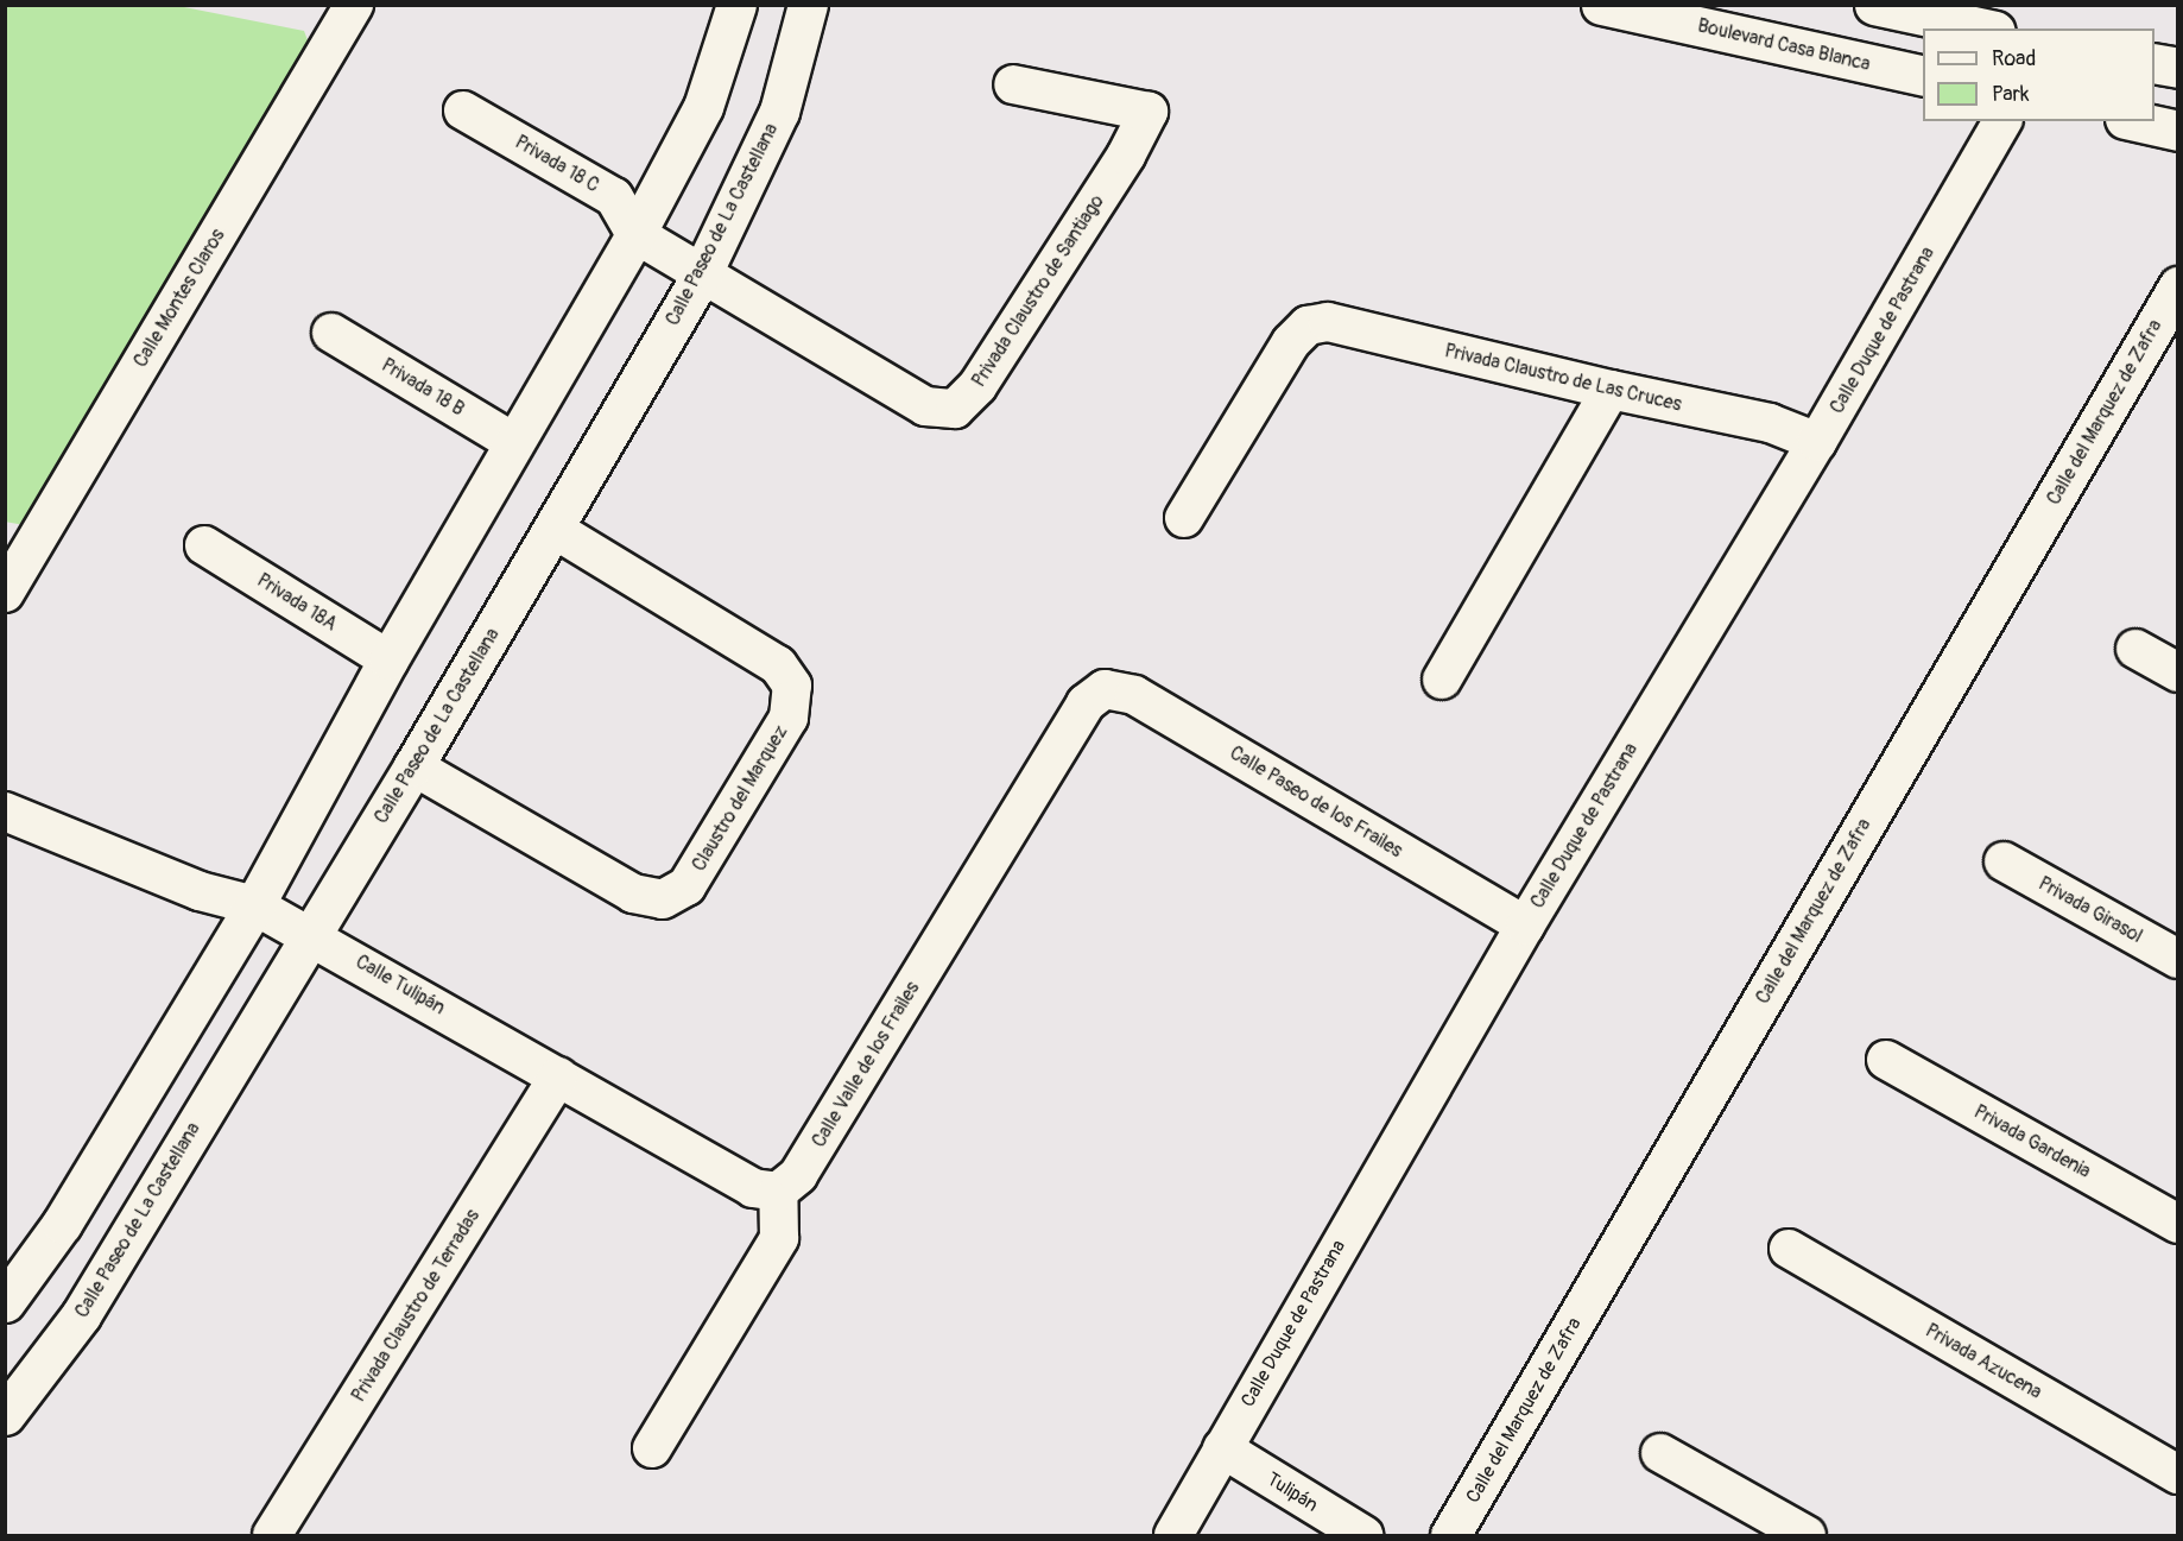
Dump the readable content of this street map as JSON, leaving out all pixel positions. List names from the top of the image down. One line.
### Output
{"streets":{"street":["Boulevard Casa Blanca","Privada 18 C","Calle Paseo de La Castellana","Privada Claustro de Santiago","Calle Montes Claros","Calle Duque de Pastrana","Privada Claustro de Las Cruces","Privada 18 B","Calle del Marquez de Zafra","Privada 18A","Claustro del Marquez","Calle Paseo de los Frailes","Privada Girasol","Calle Tulipán","Calle Valle de los Frailes","Privada Gardenia","Privada Claustro de Terradas","Privada Azucena","Tulipán"]},"crossings":[["Calle Paseo de La Castellana","Privada Claustro de Santiago"],["Calle Paseo de La Castellana","Claustro del Marquez"],["Calle Paseo de La Castellana","Calle Tulipán"],["Calle Duque de Pastrana","Privada Claustro de Las Cruces"],["Calle Duque de Pastrana","Calle Paseo de los Frailes"],["Calle Duque de Pastrana","Tulipán"],["Calle Paseo de los Frailes","Calle Valle de los Frailes"],["Calle Tulipán","Calle Valle de los Frailes"],["Calle Tulipán","Privada Claustro de Terradas"]],"legend":["Road","Park"]}
